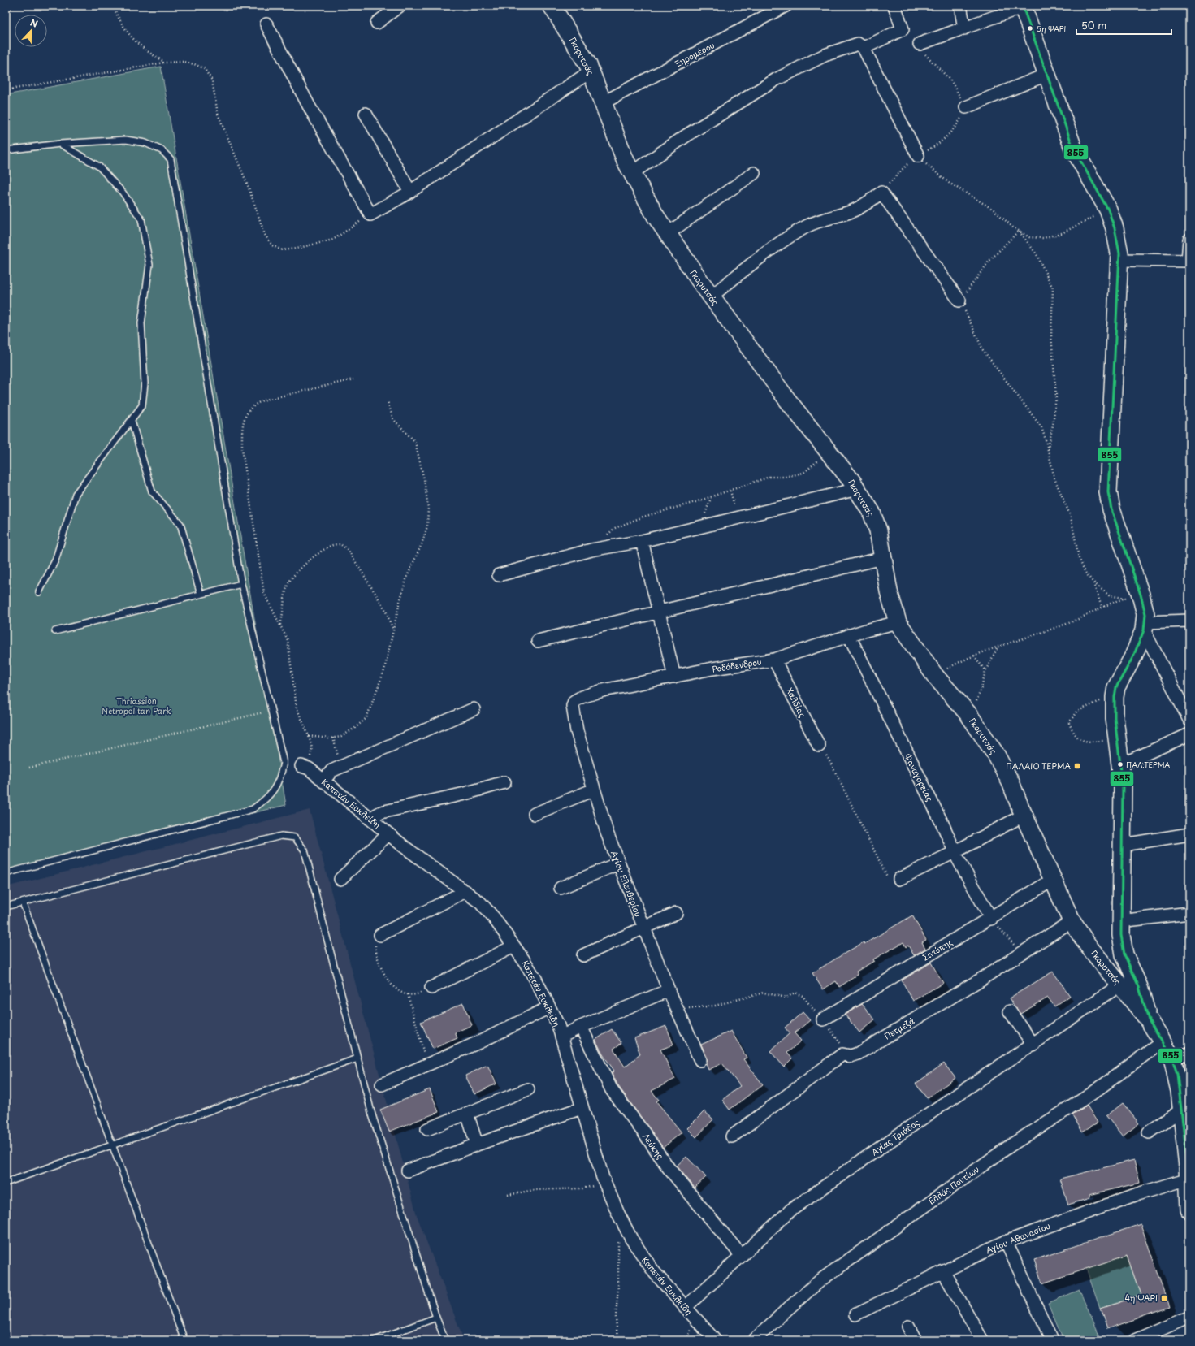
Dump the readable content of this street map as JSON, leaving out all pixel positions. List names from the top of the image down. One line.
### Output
{"streets":{"main road":["Γκορυτσάς"],"street":["Ξηρομέρου","Ροδόδενδρου","Χαλδίας","Φαναγορείας","Καπετάν Ευκλείδη","Αγίου Ελευθερίου","Σινώπης","Πετμεζά","Αγίας Τριάδος","Λεύκης","Ελλάς Ποντίων","Αγίου Αθανασίου"]},"crossings":[["Ξηρομέρου","Γκορυτσάς"],["Γκορυτσάς","Ροδόδενδρου"],["Γκορυτσάς","Σινώπης"],["Γκορυτσάς","Πετμεζά"],["Γκορυτσάς","Αγίας Τριάδος"],["Ροδόδενδρου","Χαλδίας"],["Ροδόδενδρου","Φαναγορείας"],["Ροδόδενδρου","Αγίου Ελευθερίου"],["Φαναγορείας","Σινώπης"],["Καπετάν Ευκλείδη","Αγίας Τριάδος"],["Αγίας Τριάδος","Λεύκης"]],"parks":["Thriassion Netropolitan Park"],"places":{"other":["5η ΨΑΡΙ","ΠΑΛ.ΤΕΡΜΑ"],"transit":["ΠΑΛΑΙΟ ΤΕΡΜΑ","4η ΨΑΡΙ"]},"lines":["transit line 855"],"scale_bar":"50 m","north":"top"}
